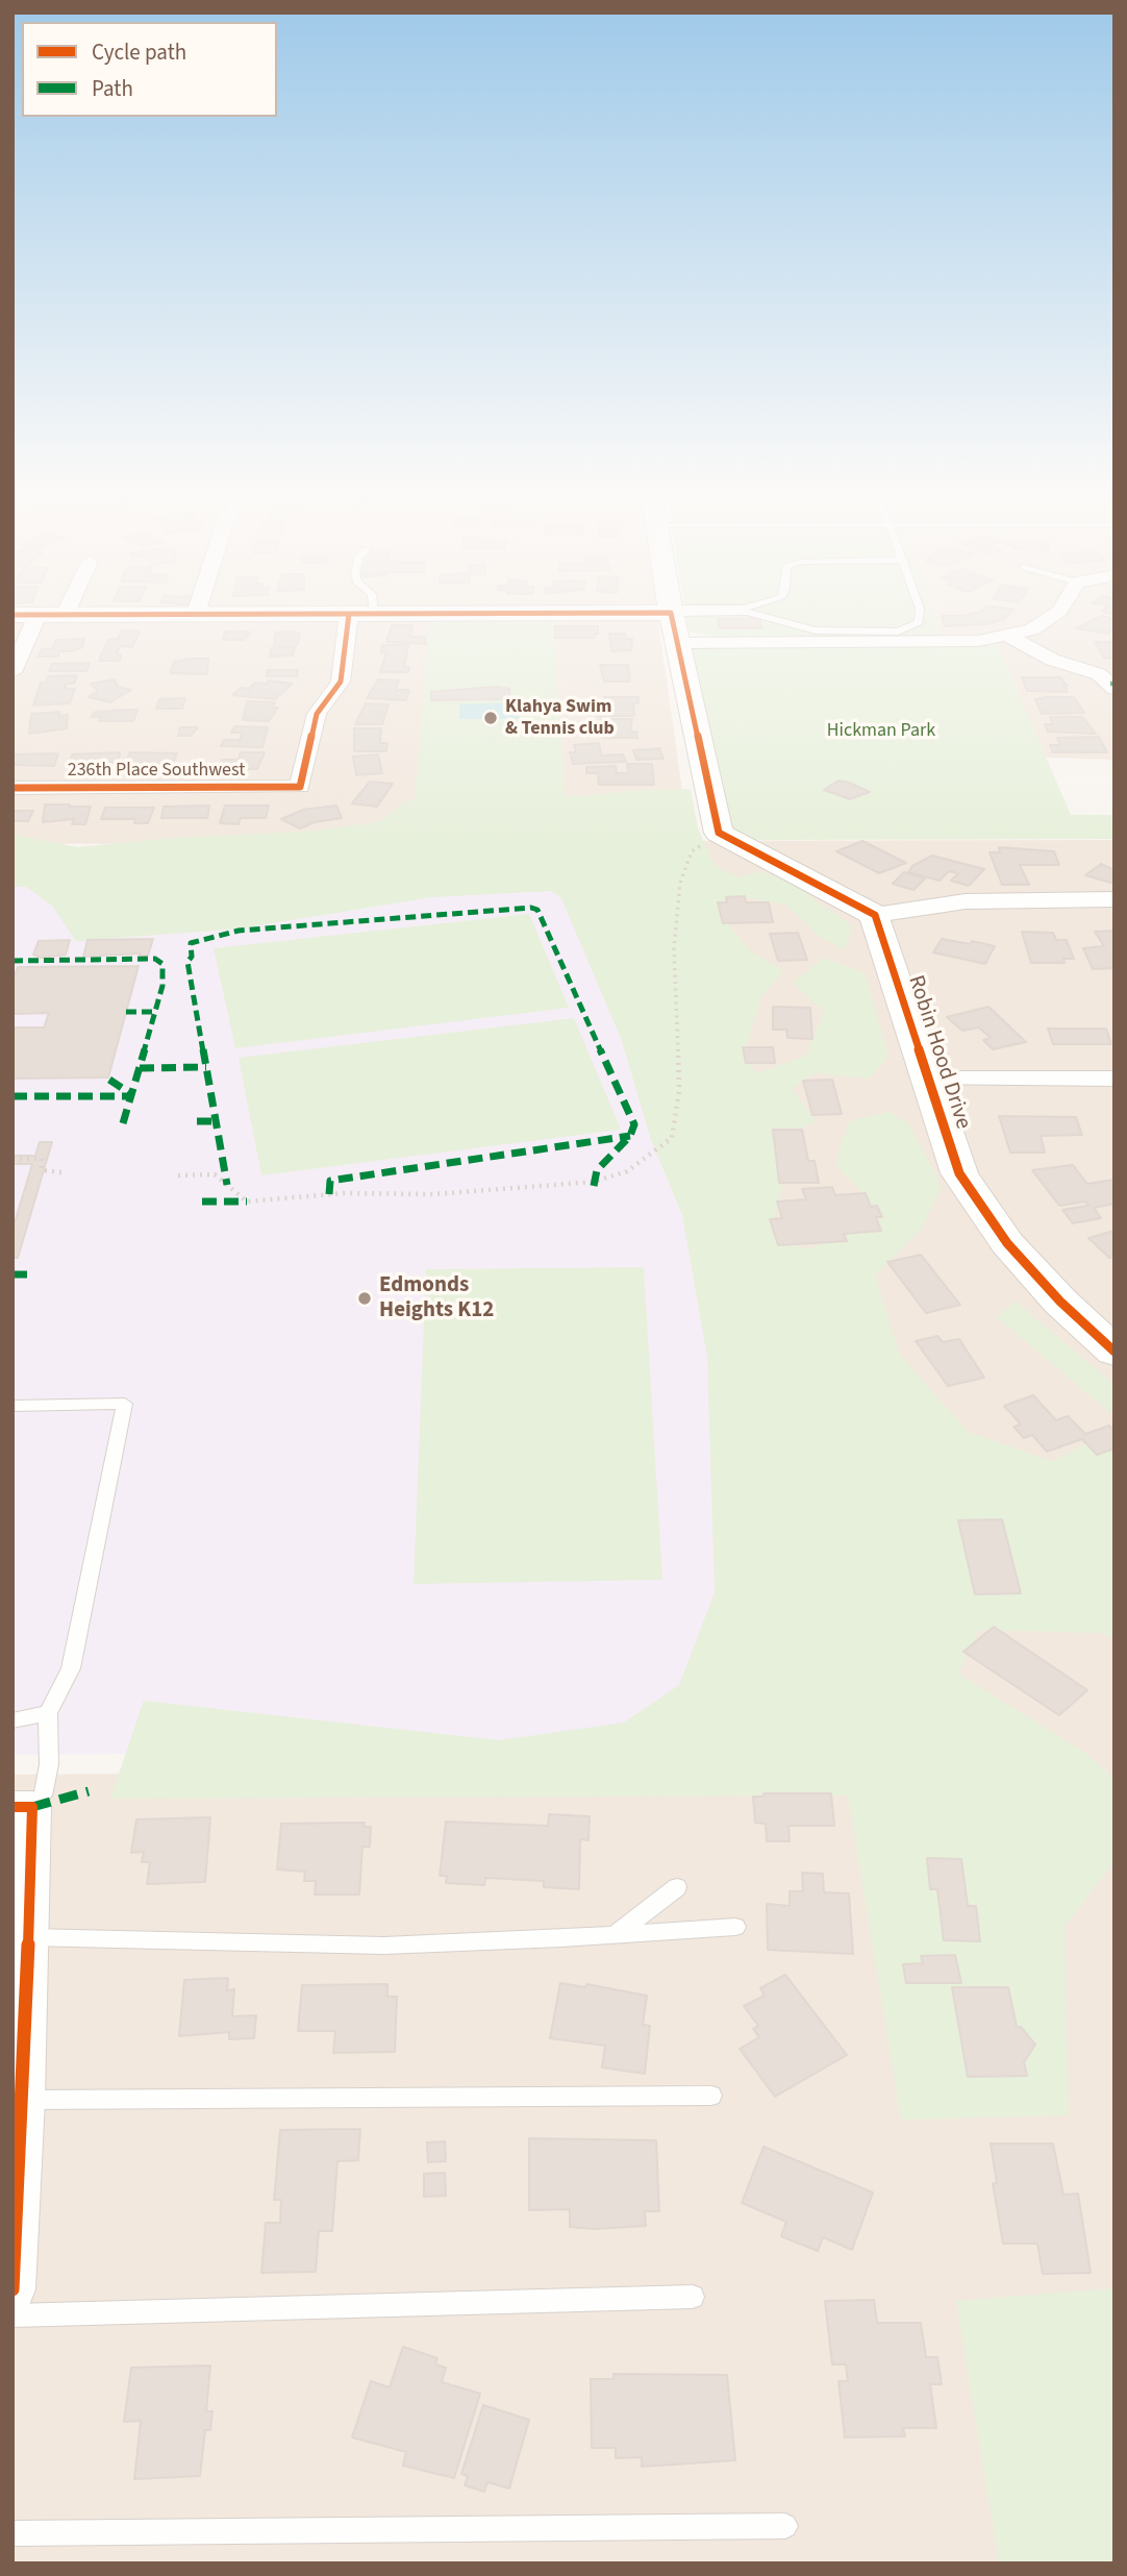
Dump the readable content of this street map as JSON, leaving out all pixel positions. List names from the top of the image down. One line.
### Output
{"streets":{"street":["236th Place Southwest","Robin Hood Drive"]},"parks":["Hickman Park"],"places":["Klahya Swim & Tennis club","Edmonds Heights K12"],"legend":["Cycle path","Path"]}
